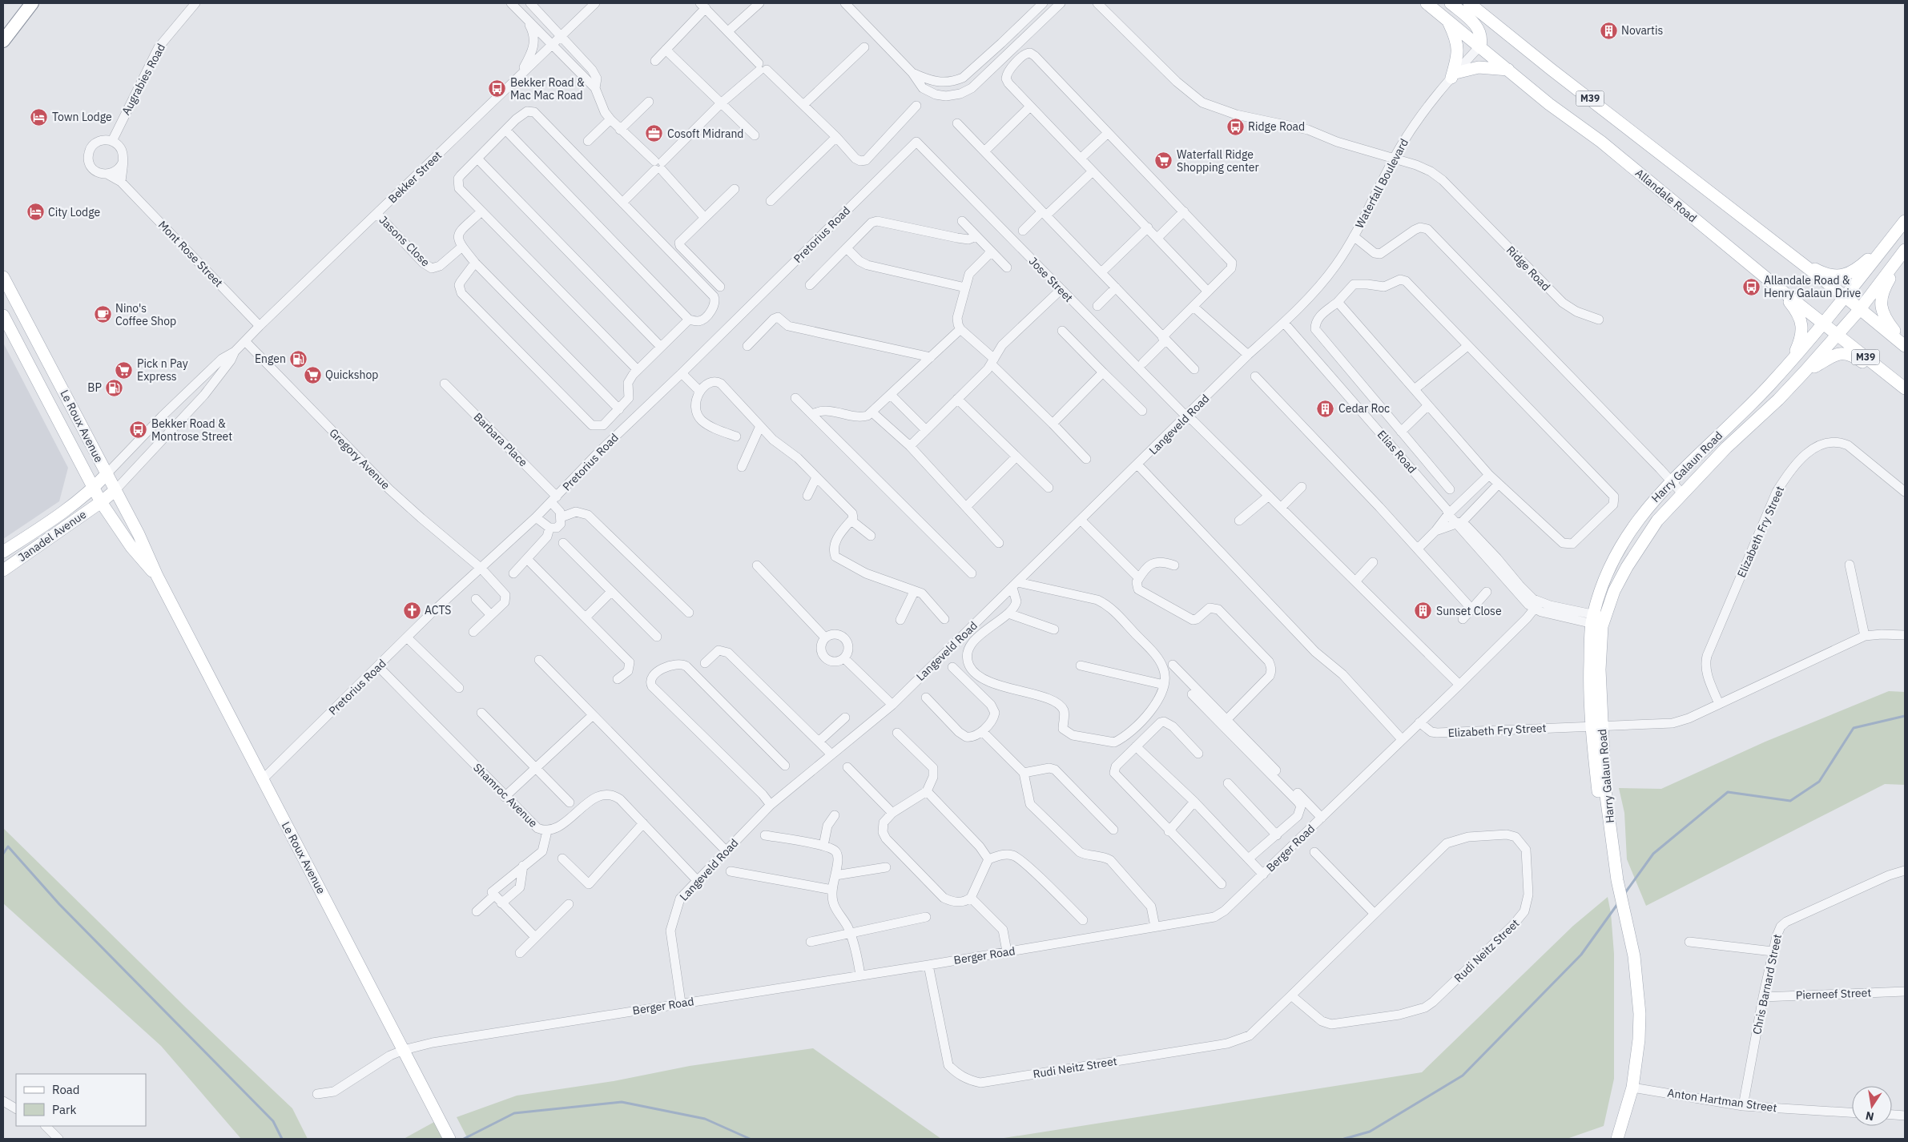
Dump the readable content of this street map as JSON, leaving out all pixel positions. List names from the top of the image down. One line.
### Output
{"streets":{"main road":["M39","Allandale Road","Le Roux Avenue","Harry Galaun Road","Janadel Avenue"],"street":["Augrabies Road","Bekker Street","Waterfall Boulevard","Pretorius Road","Jasons Close","Mont Rose Street","Ridge Road","Jose Street","Langeveld Road","Barbara Place","Elias Road","Gregory Avenue","Elizabeth Fry Street","Shamroc Avenue","Berger Road","Rudi Neitz Street","Chris Barnard Street","Pierneef Street","Anton Hartman Street"]},"crossings":[["Augrabies Road","Mont Rose Street"],["M39","Harry Galaun Road"],["Bekker Street","Jasons Close"],["Bekker Street","Mont Rose Street"],["Bekker Street","Le Roux Avenue"],["Bekker Street","Gregory Avenue"],["Bekker Street","Janadel Avenue"],["Waterfall Boulevard","Allandale Road"],["Waterfall Boulevard","Ridge Road"],["Waterfall Boulevard","Langeveld Road"],["Waterfall Boulevard","Elias Road"],["Allandale Road","Harry Galaun Road"],["Pretorius Road","Jose Street"],["Pretorius Road","Le Roux Avenue"],["Pretorius Road","Barbara Place"],["Pretorius Road","Gregory Avenue"],["Pretorius Road","Shamroc Avenue"],["Jose Street","Langeveld Road"],["Jose Street","Berger Road"],["Langeveld Road","Elias Road"],["Langeveld Road","Shamroc Avenue"],["Langeveld Road","Berger Road"],["Le Roux Avenue","Janadel Avenue"],["Le Roux Avenue","Berger Road"],["Elias Road","Berger Road"],["Harry Galaun Road","Elizabeth Fry Street"],["Harry Galaun Road","Anton Hartman Street"],["Elizabeth Fry Street","Berger Road"],["Berger Road","Rudi Neitz Street"],["Chris Barnard Street","Pierneef Street"],["Chris Barnard Street","Anton Hartman Street"]],"places":{"building":["Novartis","Cedar Roc","Sunset Close"],"bus stop":["Bekker Road & Mac Mac Road","Ridge Road","Allandale Road & Henry Galaun Drive","Bekker Road & Montrose Street"],"hotel":["Town Lodge","City Lodge"],"office":["Cosoft Midrand"],"supermarket":["Waterfall Ridge Shopping center","Pick n Pay Express","Quickshop"],"cafe":["Nino's Coffee Shop"],"fuel station":["Engen","BP"],"church":["ACTS"]},"legend":["Road","Park"],"north":"bottom"}
